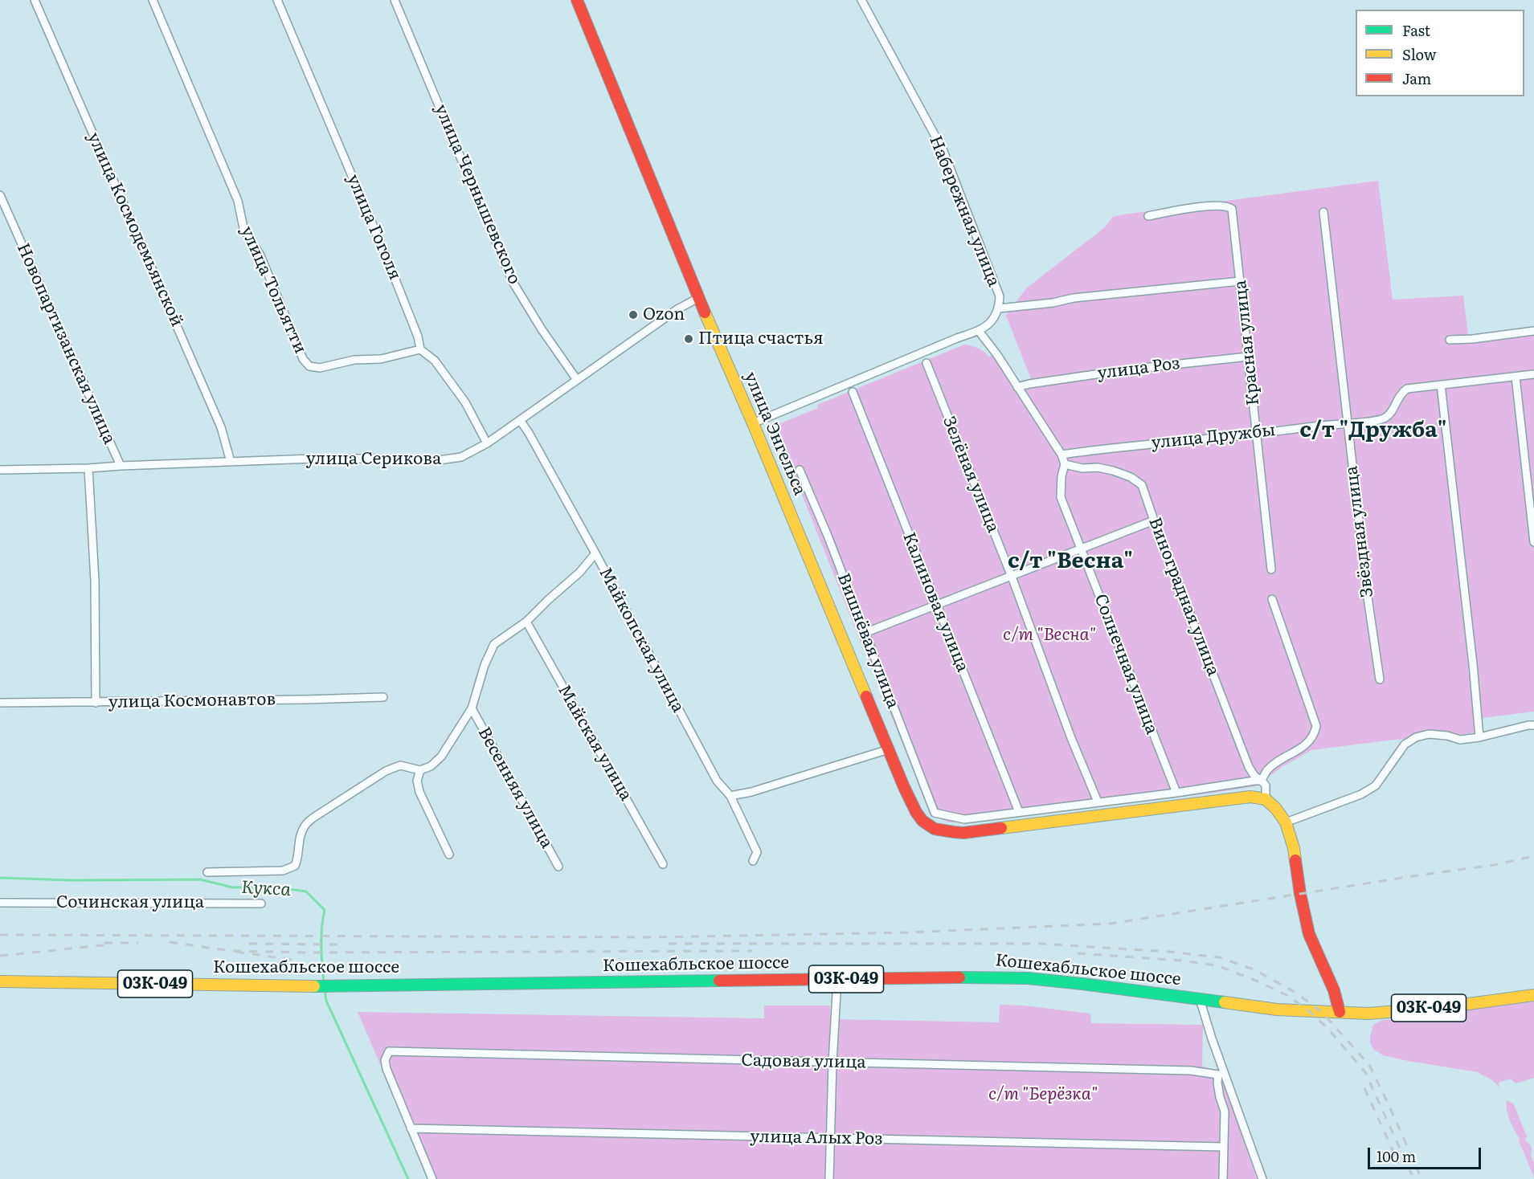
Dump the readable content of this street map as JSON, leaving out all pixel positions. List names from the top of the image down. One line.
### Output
{"streets":{"main road":["улица Энгельса","Кошехабльское шоссе","03К-049"],"street":["улица Чернышевского","Набережная улица","улица Гоголя","улица Космодемьянской","улица Тольятти","Красная улица","Новопартизанская улица","улица Роз","улица Дружбы","улица Серикова","Зелёная улица","Звёздная улица","Виноградная улица","Калиновая улица","Майкопская улица","Вишнёвая улица","Солнечная улица","улица Космонавтов","Майская улица","Весенняя улица","Сочинская улица","Садовая улица","улица Алых Роз"]},"crossings":[["улица Чернышевского","улица Серикова"],["Набережная улица","улица Энгельса"],["Набережная улица","Солнечная улица"],["улица Гоголя","улица Тольятти"],["улица Космодемьянской","улица Серикова"],["Красная улица","улица Роз"],["Красная улица","улица Дружбы"],["Новопартизанская улица","улица Серикова"],["улица Роз","Солнечная улица"],["улица Энгельса","улица Серикова"],["улица Дружбы","Звёздная улица"],["улица Дружбы","Солнечная улица"],["улица Серикова","Майкопская улица"],["Виноградная улица","Солнечная улица"],["Калиновая улица","Вишнёвая улица"],["Садовая улица","улица Алых Роз"]],"districts":["с/т \"Дружба\"","с/т \"Весна\""],"water":["Кукса"],"parks":["с/т \"Весна\"","с/т \"Берёзка\""],"places":["Ozon","Птица счастья"],"legend":["Fast","Slow","Jam"],"scale_bar":"100 m"}
